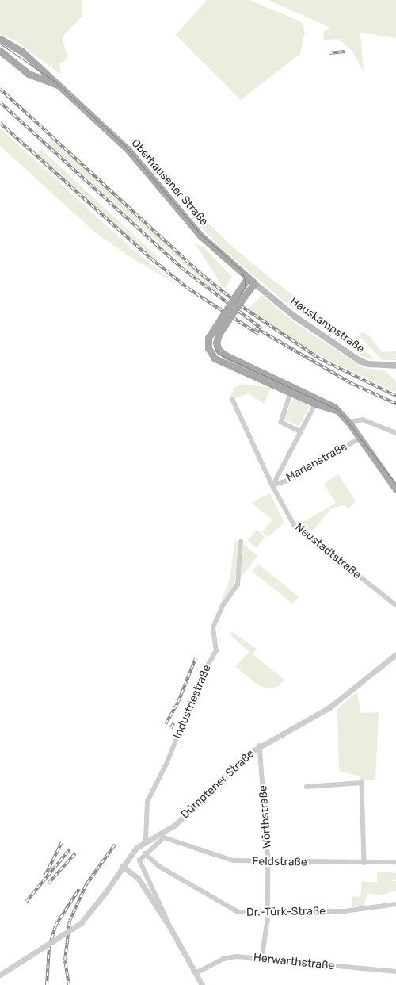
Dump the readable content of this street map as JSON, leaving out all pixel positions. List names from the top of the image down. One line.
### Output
{"streets":{"main road":["Oberhausener Straße","Hauskampstraße"],"street":["Marienstraße","Neustadtstraße","Industriestraße","Dümptener Straße","Wörthstraße","Feldstraße","Dr.-Türk-Straße","Herwarthstraße"]},"crossings":[["Oberhausener Straße","Hauskampstraße"],["Marienstraße","Neustadtstraße"],["Industriestraße","Dümptener Straße"],["Dümptener Straße","Wörthstraße"],["Wörthstraße","Feldstraße"],["Wörthstraße","Dr.-Türk-Straße"],["Wörthstraße","Herwarthstraße"],["Feldstraße","Dr.-Türk-Straße"]]}
